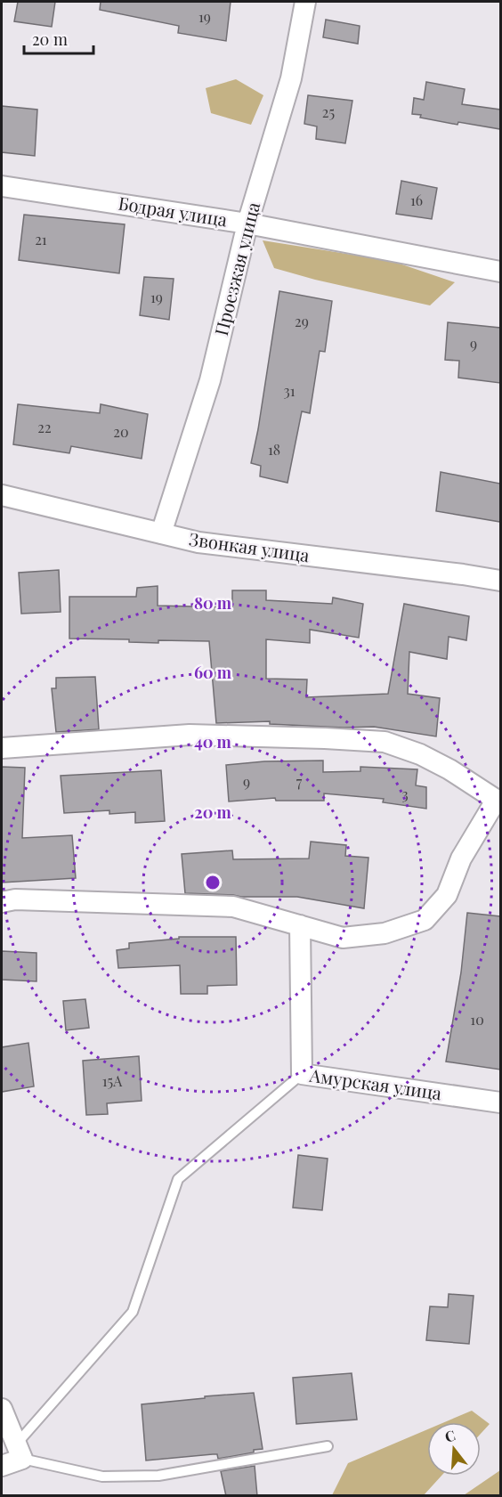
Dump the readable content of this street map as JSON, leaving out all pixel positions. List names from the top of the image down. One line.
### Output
{"streets":{"street":["Бодрая улица","Проезжая улица","Звонкая улица","Амурская улица"]},"crossings":[["Бодрая улица","Проезжая улица"],["Проезжая улица","Звонкая улица"]],"house_numbers":["19","25","16","21","19","29","9","31","22","20","18","9","7","3","10","15А"],"scale_bar":"20 m","north":"top","rings":["80 m","60 m","40 m","20 m"]}
